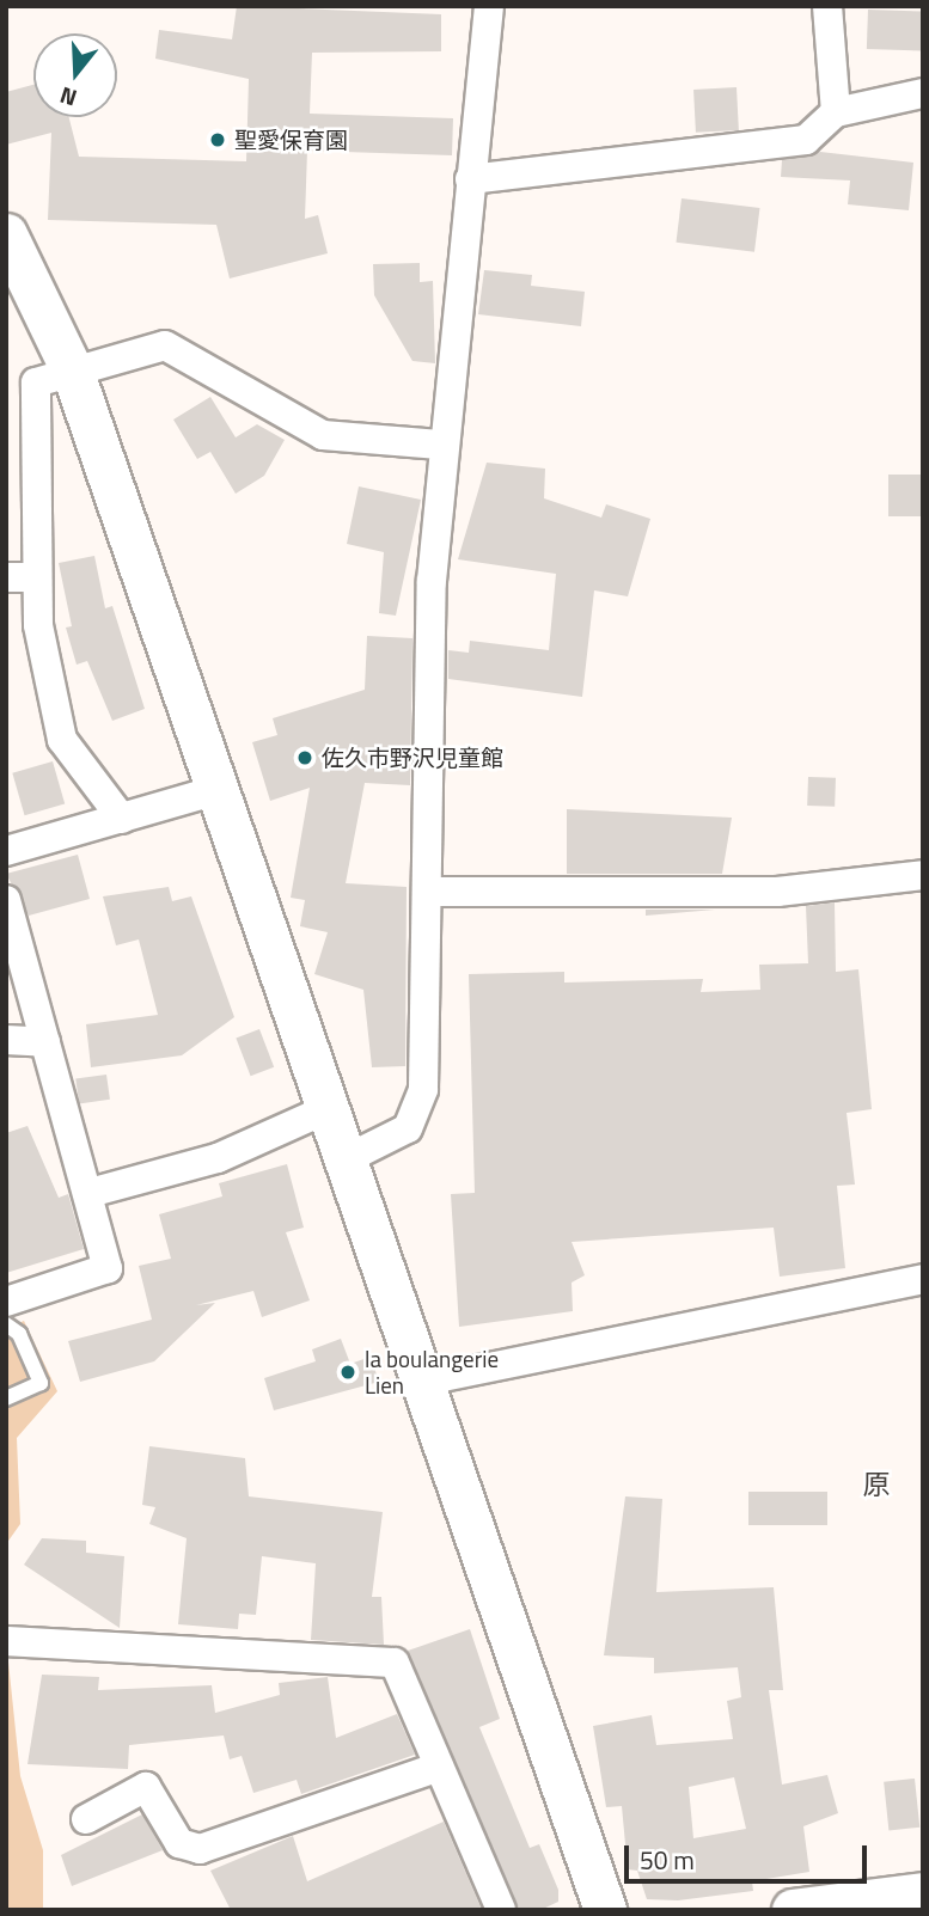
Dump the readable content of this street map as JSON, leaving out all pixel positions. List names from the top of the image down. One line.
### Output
{"districts":["原"],"places":["聖愛保育園","佐久市野沢児童館","la boulangerie Lien"],"scale_bar":"50 m","north":"bottom"}
